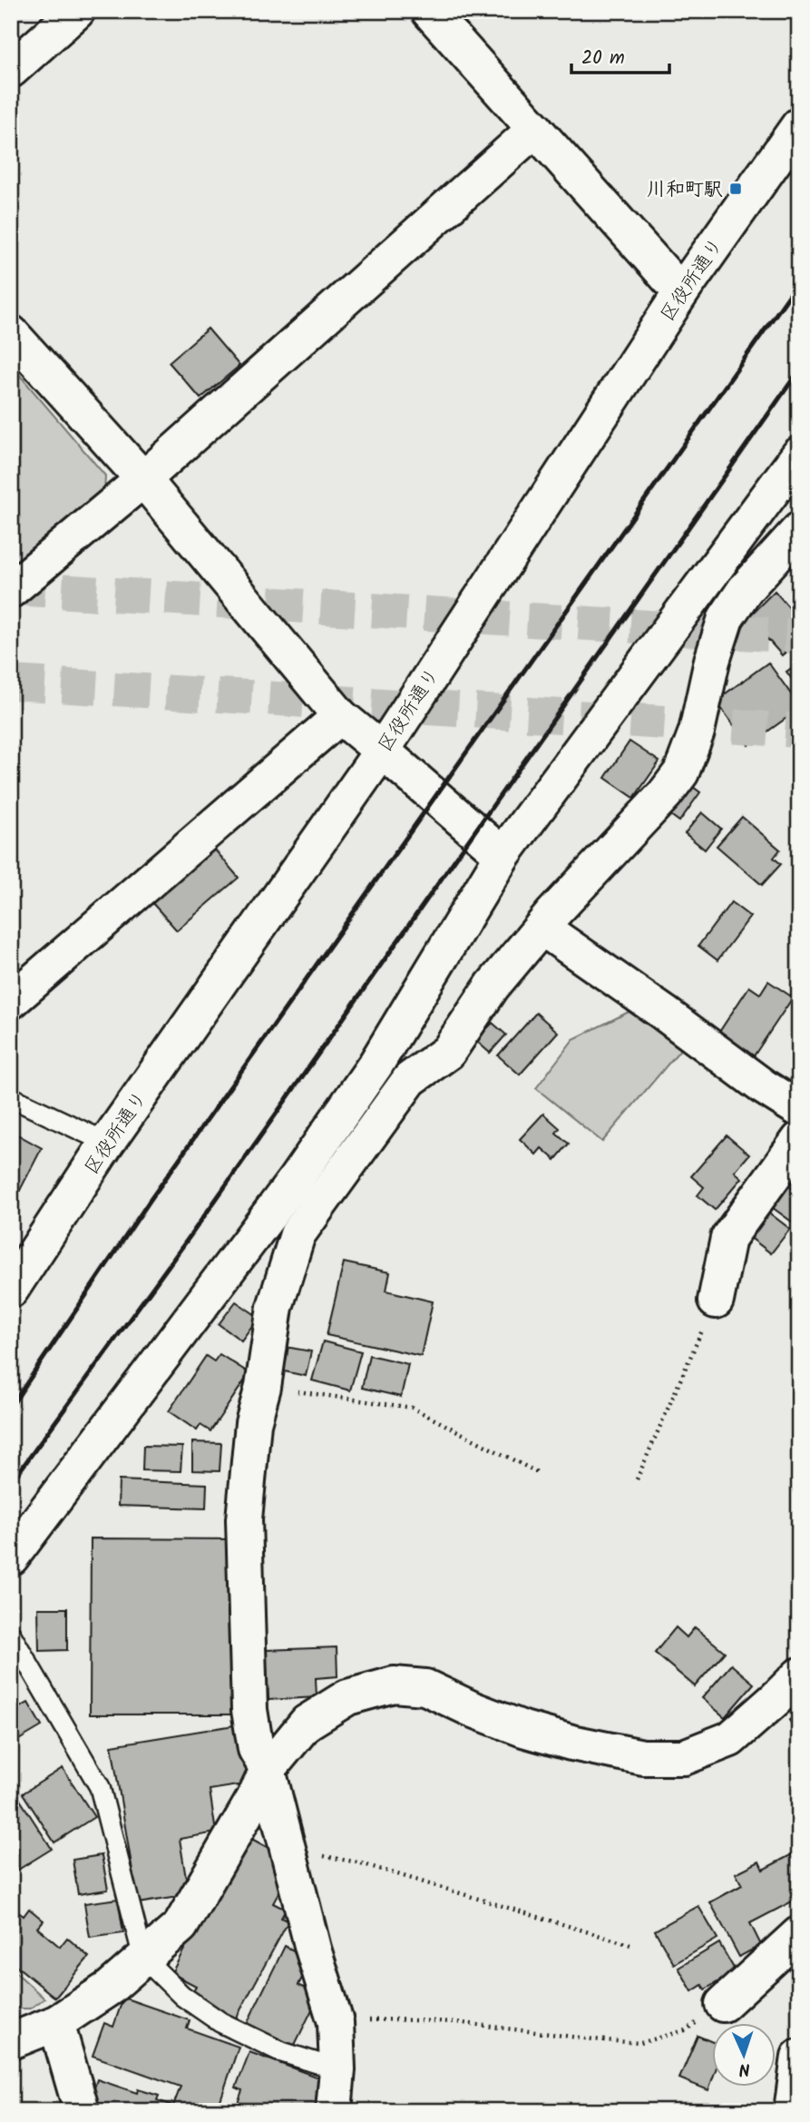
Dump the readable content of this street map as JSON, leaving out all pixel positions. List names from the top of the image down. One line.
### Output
{"streets":{"street":["区役所通り"]},"places":{"transit":["川和町駅"]},"scale_bar":"20 m","north":"bottom"}
